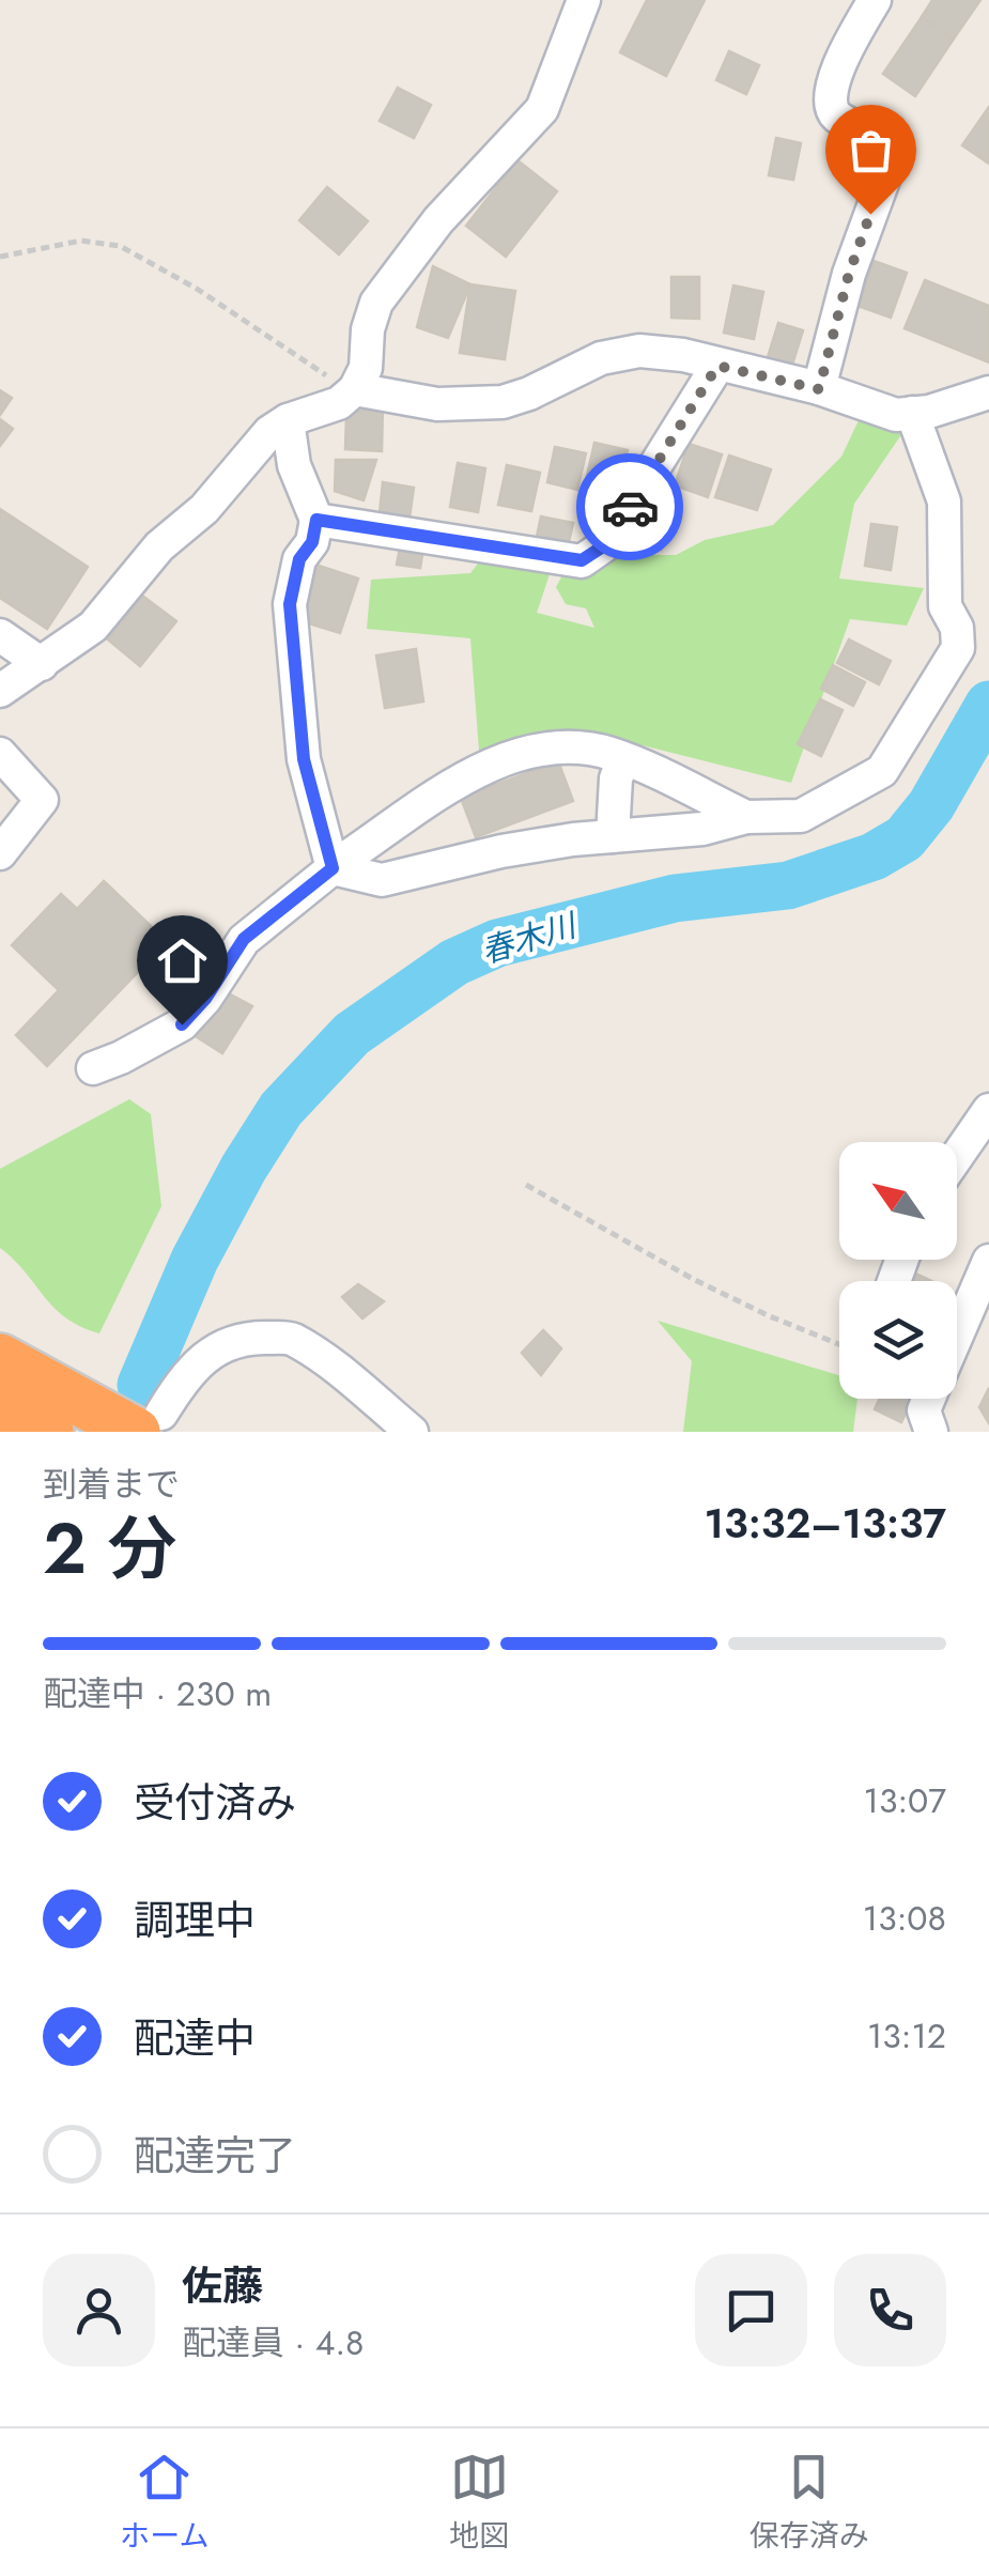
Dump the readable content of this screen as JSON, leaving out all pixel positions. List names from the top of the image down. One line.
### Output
{"water":["春木川"],"north":"top left","page":{"heading":["2 分","到着まで","13:32–13:37"],"panel":["佐藤","配達員 · 4.8"],"bar":"配達中 · 230 m","list":[["受付済み","13:07"],["調理中","13:08"],["配達中","13:12"],"配達完了"],"tabs":["ホーム","地図","保存済み"]}}
